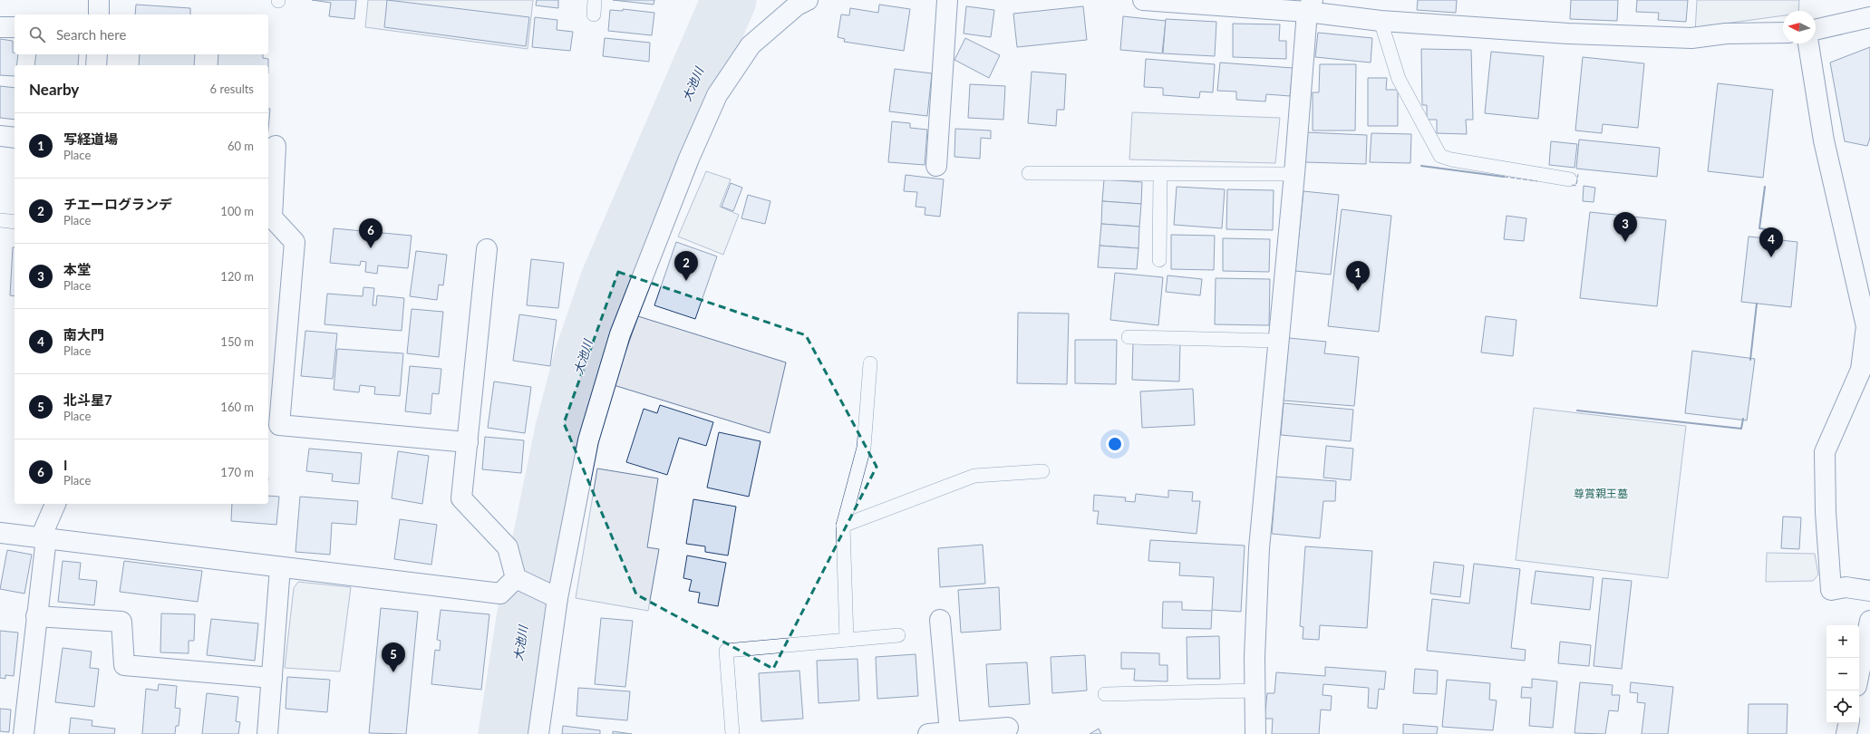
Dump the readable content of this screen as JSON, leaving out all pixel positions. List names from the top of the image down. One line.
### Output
{"water":["大池川"],"parks":["尊賞親王墓"],"north":"left","page":{"search":"Search here","heading":["Nearby","6 results"],"list":[{"mark":"1","name":"写経道場","note":"Place","value":"60 m"},{"mark":"2","name":"チエーログランデ","note":"Place","value":"100 m"},{"mark":"3","name":"本堂","note":"Place","value":"120 m"},{"mark":"4","name":"南大門","note":"Place","value":"150 m"},{"mark":"5","name":"北斗星7","note":"Place","value":"160 m"},{"mark":"6","name":"I","note":"Place","value":"170 m"}],"pins":["3","6","4","2","1","5"],"map_buttons":["+","−"]}}
